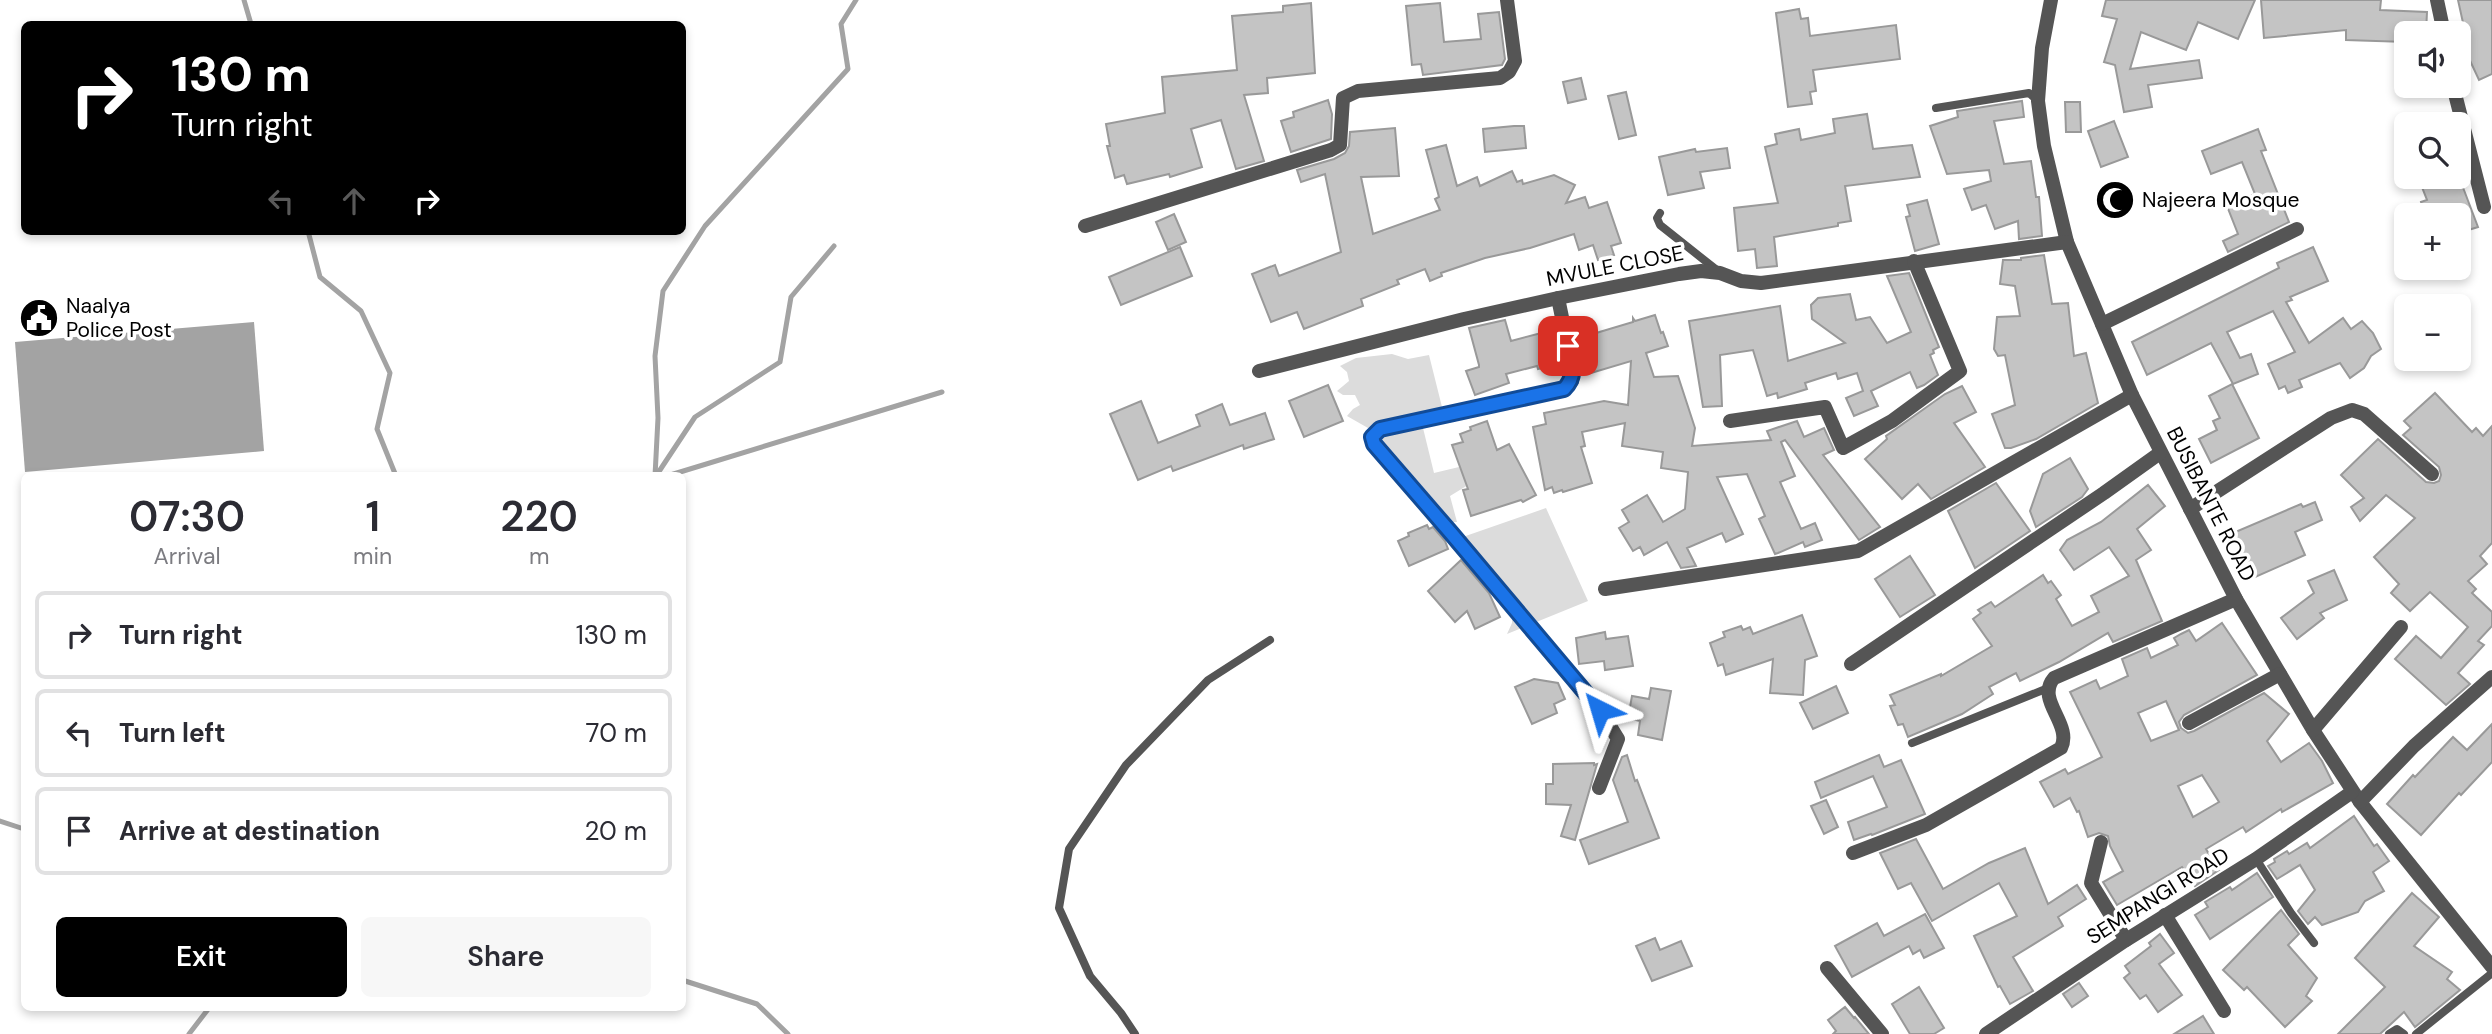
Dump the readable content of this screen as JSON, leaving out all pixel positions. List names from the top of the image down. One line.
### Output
{"streets":{"street":["MVULE CLOSE","BUSIBANTE ROAD","SEMPANGI ROAD"]},"crossings":[["MVULE CLOSE","BUSIBANTE ROAD"],["BUSIBANTE ROAD","SEMPANGI ROAD"]],"places":{"mosque":["Najeera Mosque"],"public building":["Naalya Police Post"]},"page":{"map_buttons":["+","−"],"turn":["130 m","Turn right"],"eta":["07:30","Arrival","1","min","220","m"],"list":[{"name":"Turn right","value":"130 m"},{"name":"Turn left","value":"70 m"},{"name":"Arrive at destination","value":"20 m"}],"buttons":["Exit","Share"]}}
